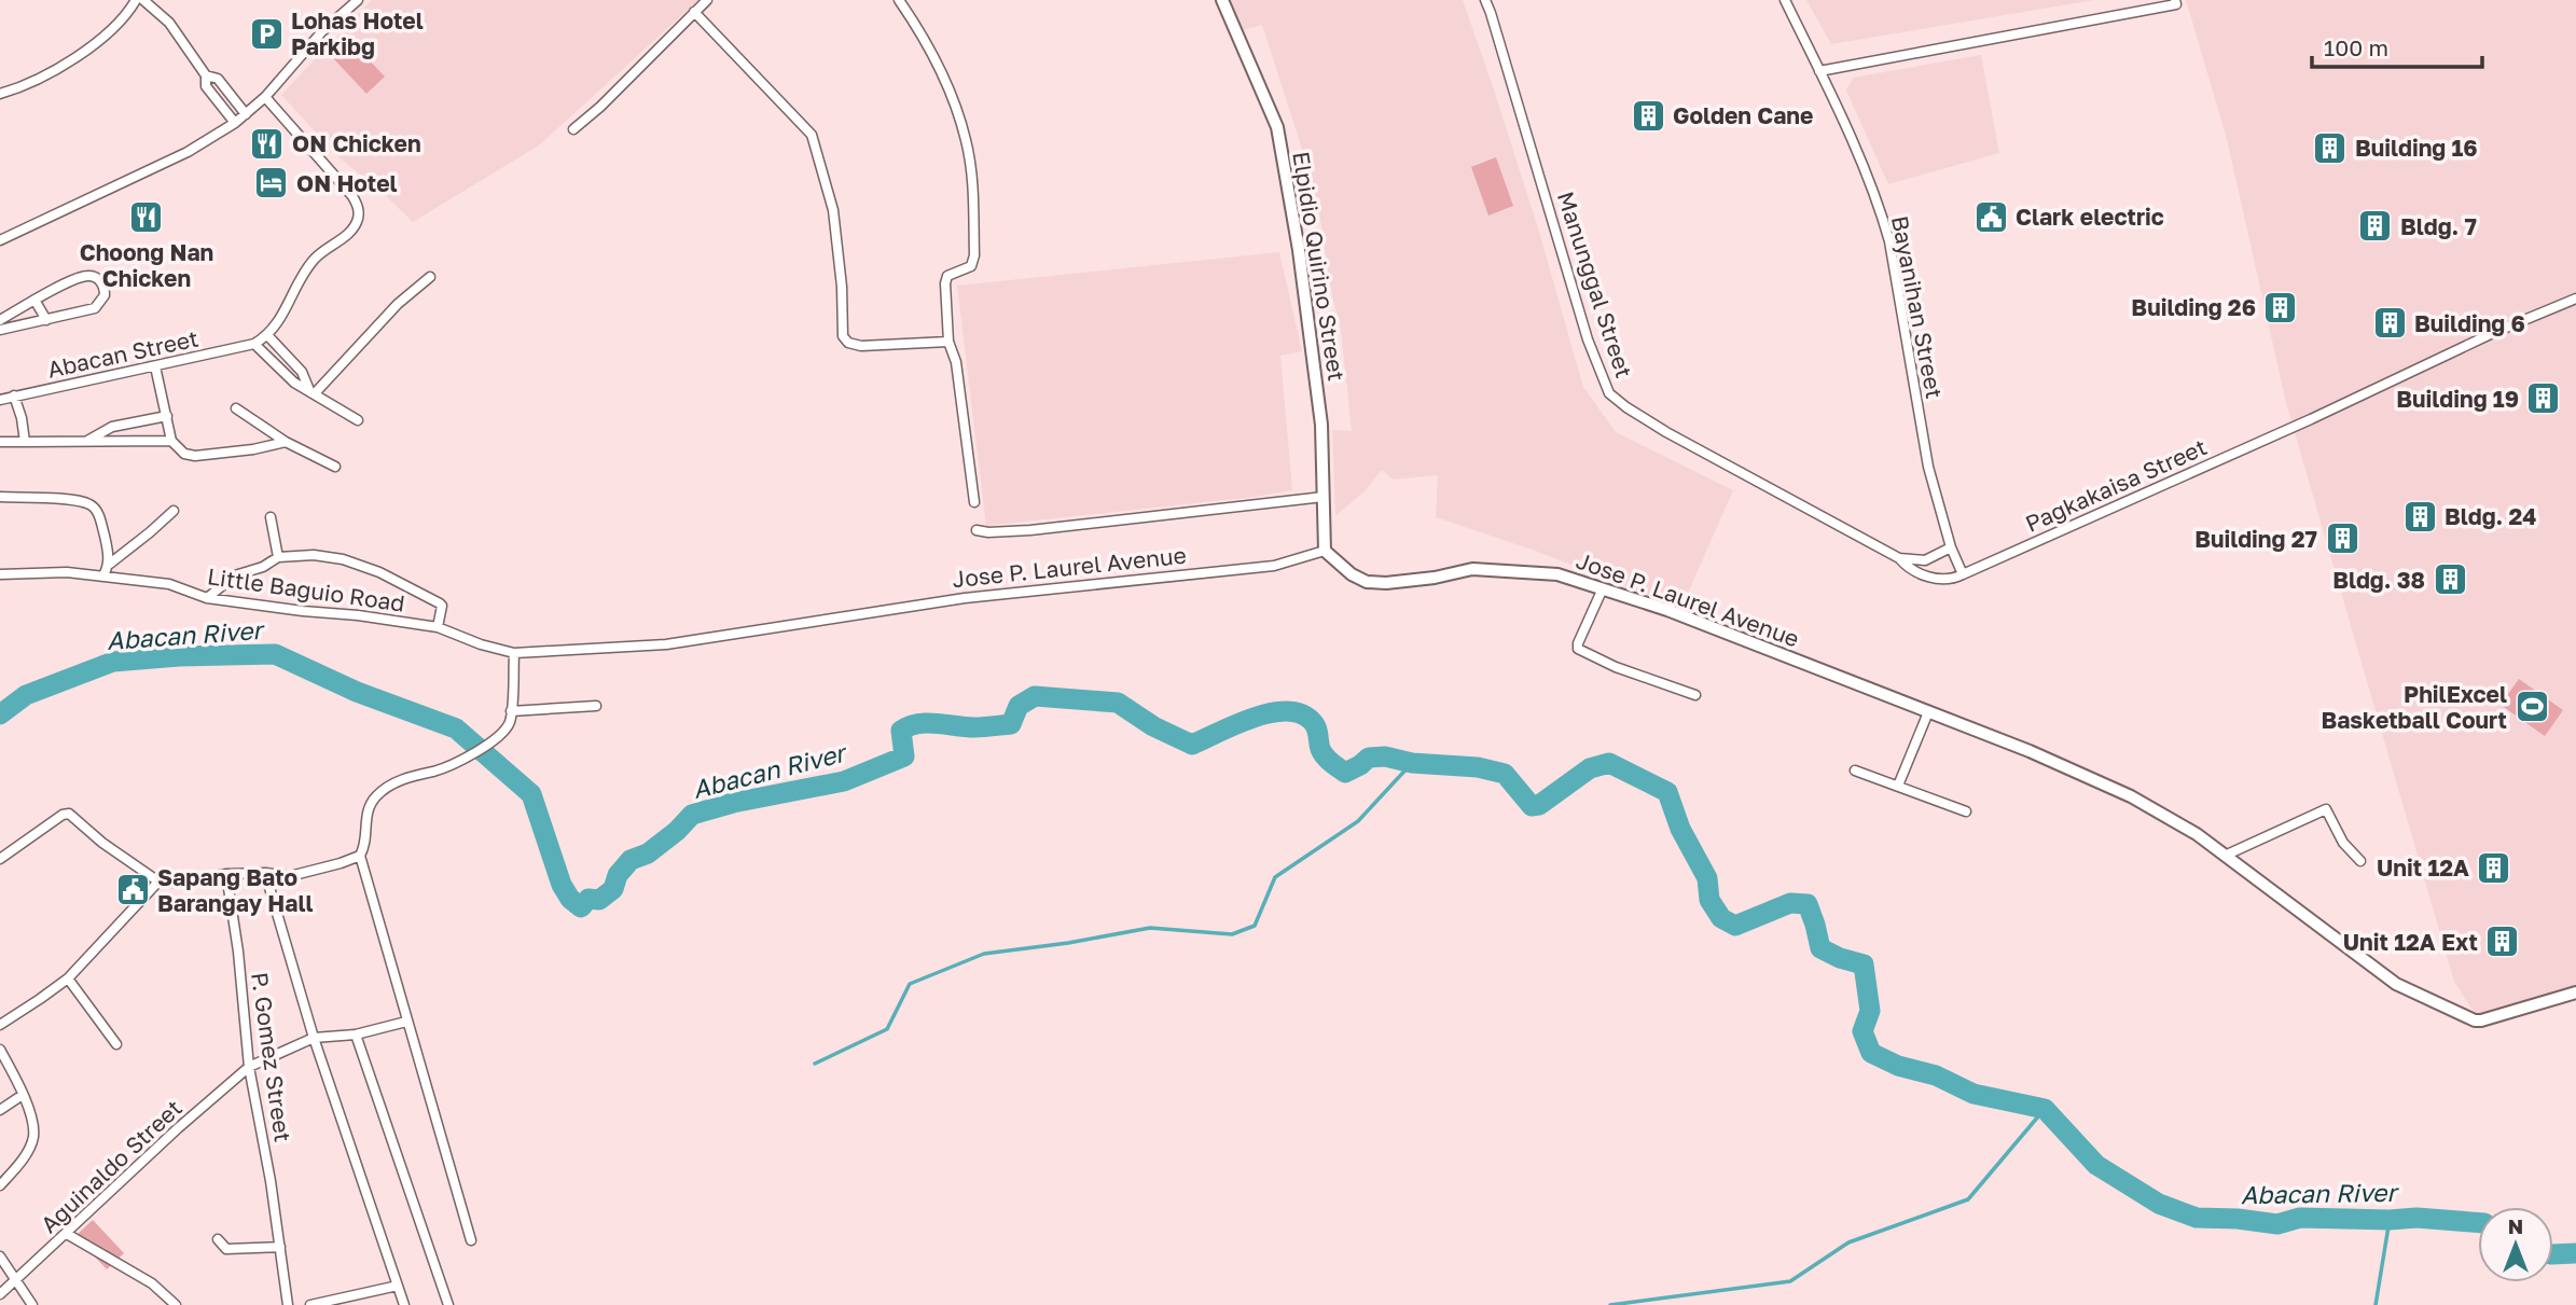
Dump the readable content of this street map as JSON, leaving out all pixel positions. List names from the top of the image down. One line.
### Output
{"streets":{"street":["Elpidio Quirino Street","Manunggal Street","Bayanihan Street","Abacan Street","Pagkakaisa Street","Jose P. Laurel Avenue","Little Baguio Road","P. Gomez Street","Aguinaldo Street"]},"crossings":[["Elpidio Quirino Street","Jose P. Laurel Avenue"],["Jose P. Laurel Avenue","Little Baguio Road"],["P. Gomez Street","Aguinaldo Street"]],"water":["Abacan River"],"places":{"parking":["Lohas Hotel Parkibg"],"building":["Golden Cane","Building 16","Bldg. 7","Building 26","Building 6","Building 19","Bldg. 24","Building 27","Bldg. 38","Unit 12A","Unit 12A Ext"],"restaurant":["ON Chicken","Choong Nan Chicken"],"hotel":["ON Hotel"],"public building":["Clark electric","Sapang Bato Barangay Hall"],"sports":["PhilExcel Basketball Court"]},"scale_bar":"100 m","north":"top"}
